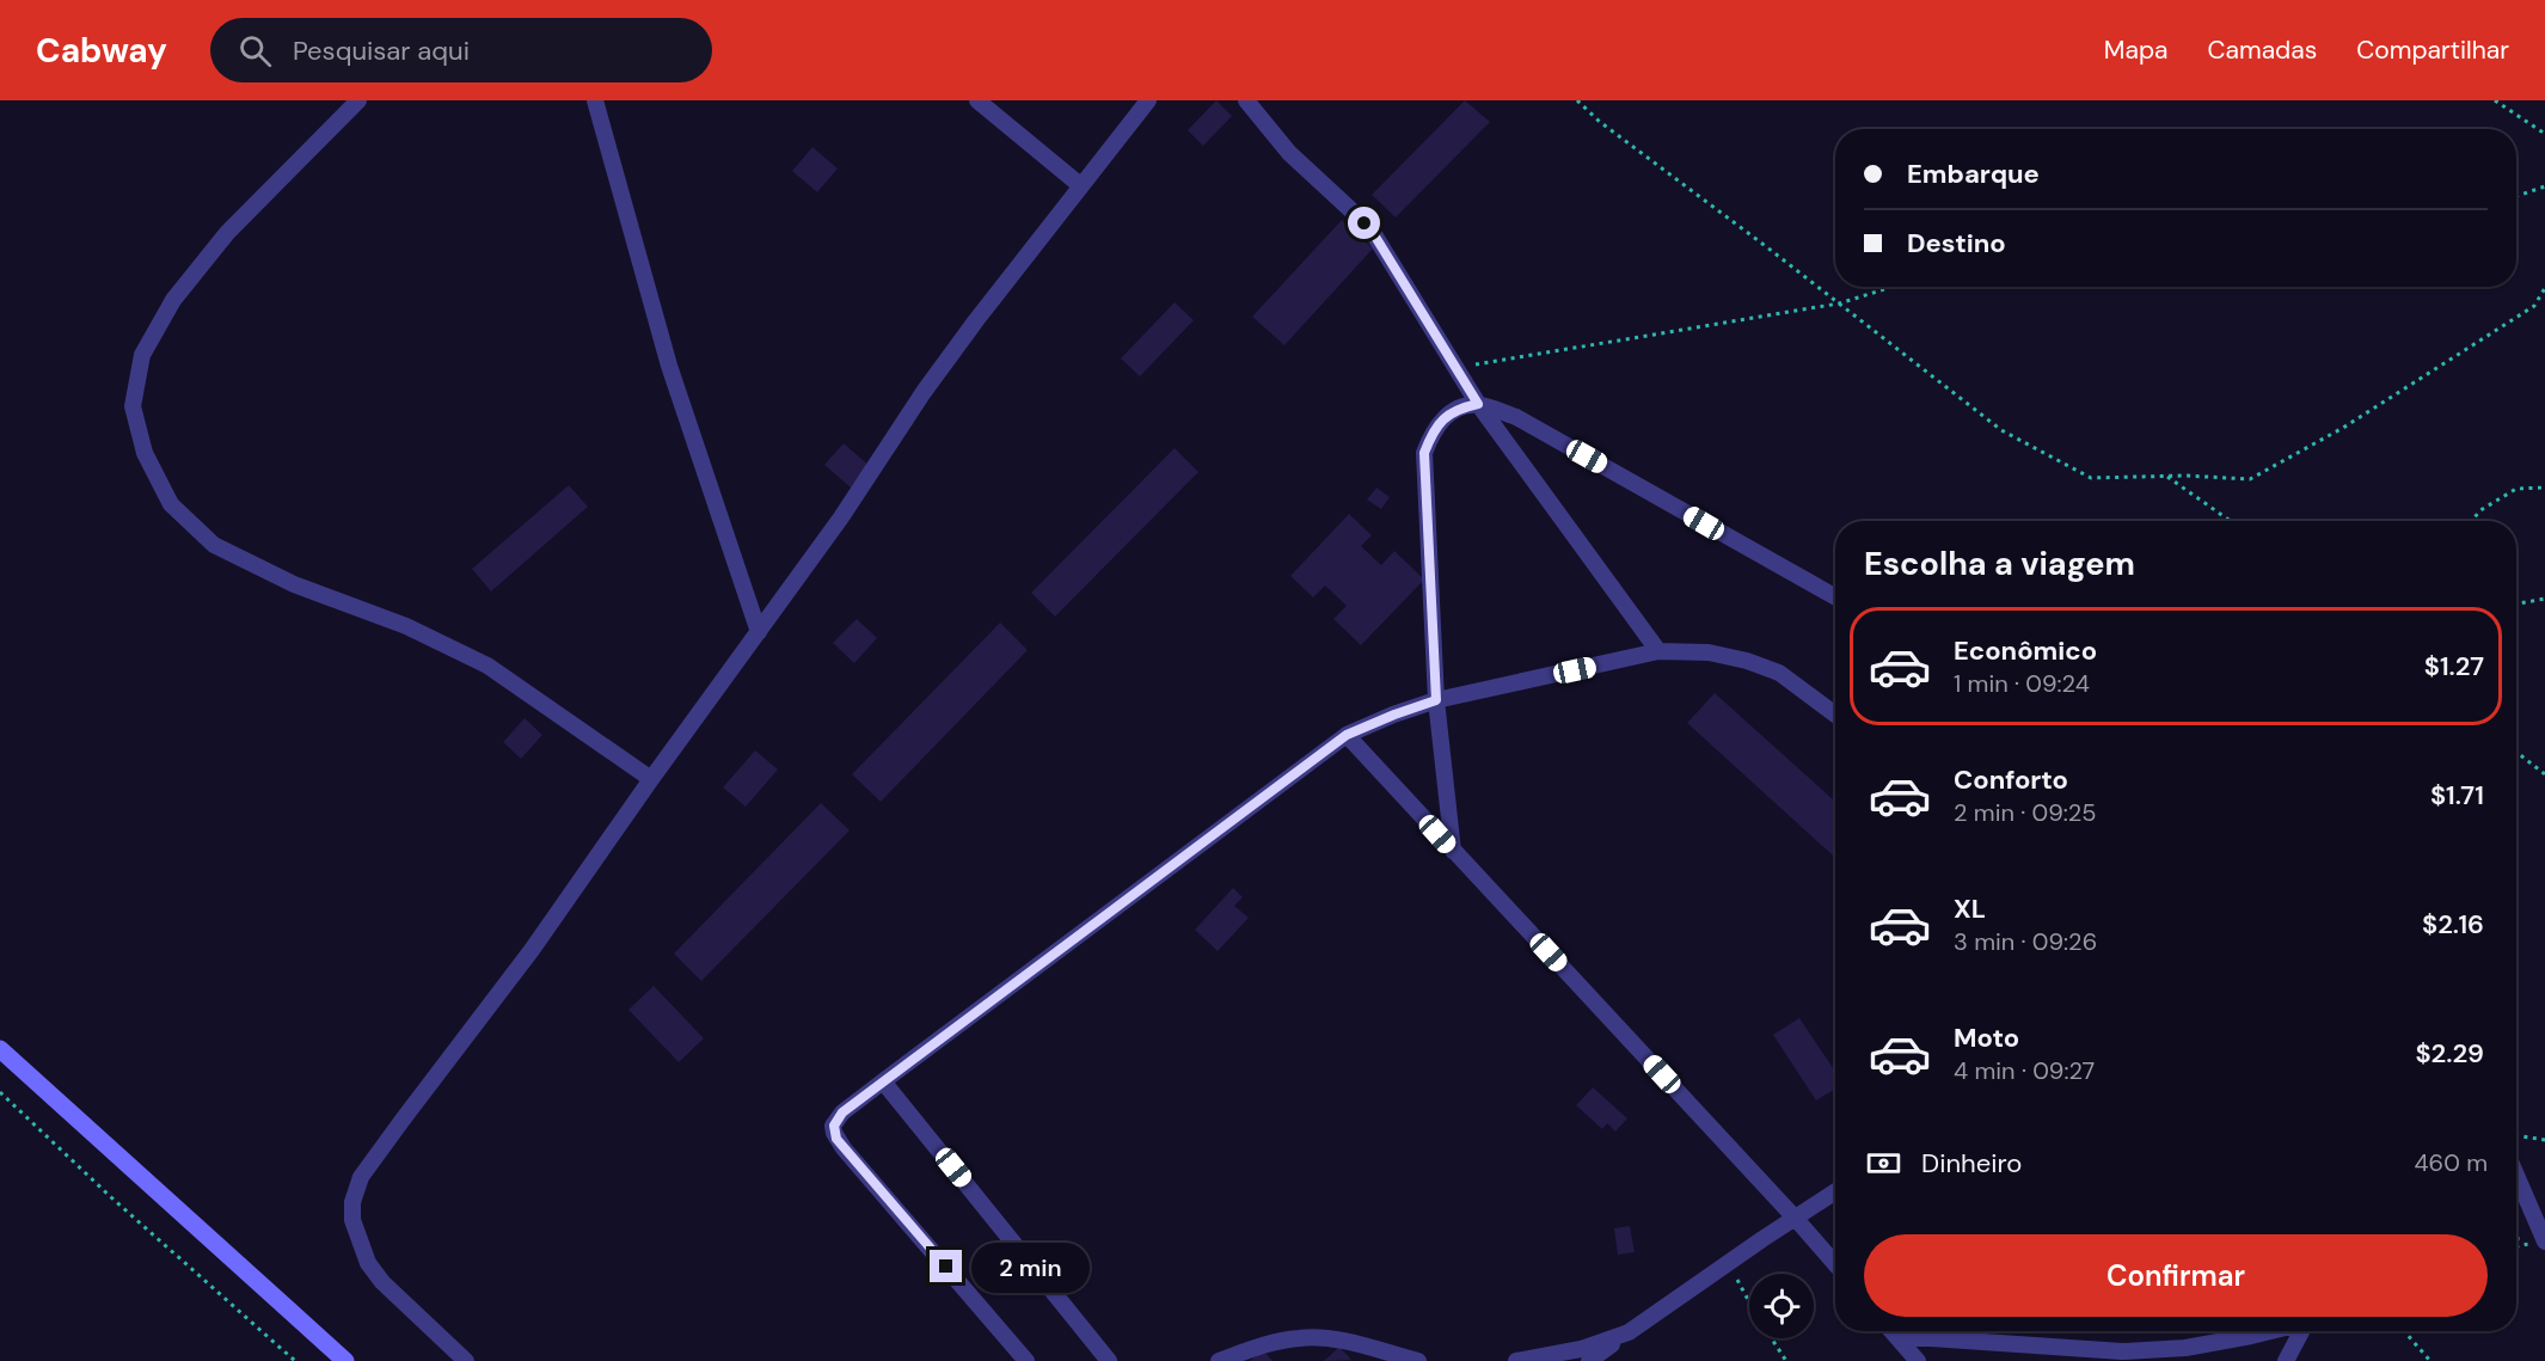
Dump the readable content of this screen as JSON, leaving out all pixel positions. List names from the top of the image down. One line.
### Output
{"page":{"header":"Cabway","search":"Pesquisar aqui","nav":["Mapa","Camadas","Compartilhar"],"banner":["Embarque","Destino"],"heading":"Escolha a viagem","list":[{"name":"Econômico","note":"1 min · 09:24","value":"$1.27"},{"name":"Conforto","note":"2 min · 09:25","value":"$1.71"},{"name":"XL","note":"3 min · 09:26","value":"$2.16"},{"name":"Moto","note":"4 min · 09:27","value":"$2.29"}],"pay":["Dinheiro","460 m"],"buttons":"Confirmar","bubble":"2 min"}}
